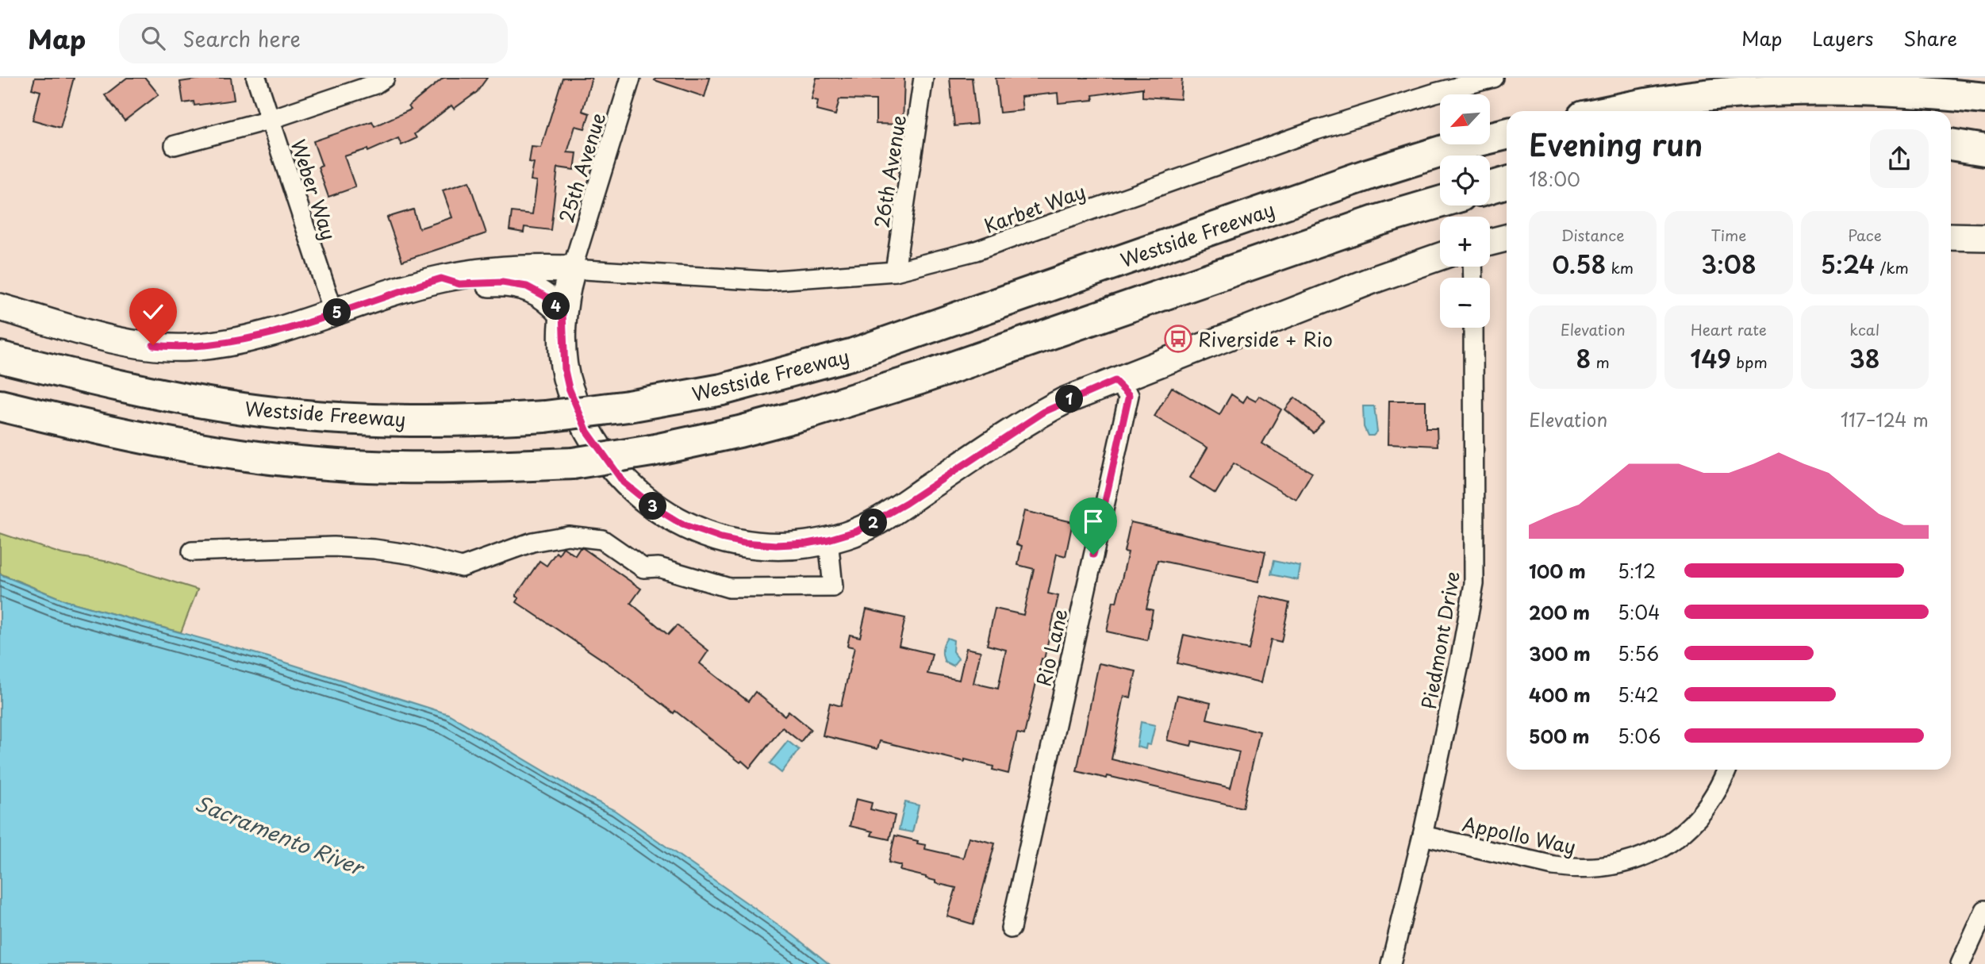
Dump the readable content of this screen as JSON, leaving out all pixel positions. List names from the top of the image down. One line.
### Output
{"streets":{"highway":["Westside Freeway"],"street":["25th Avenue","26th Avenue","Weber Way","Karbet Way","Piedmont Drive","Rio Lane","Appollo Way"]},"crossings":[["25th Avenue","Karbet Way"],["26th Avenue","Karbet Way"],["Piedmont Drive","Appollo Way"]],"water":["Sacramento River"],"places":{"bus stop":["Riverside + Rio"]},"north":"bottom left","page":{"header":"Map","search":"Search here","nav":["Map","Layers","Share"],"map_buttons":["+","−"],"heading":["Evening run","18:00"],"stats":[["Distance","0.58 km"],["Time","3:08"],["Pace","5:24 /km"],["Elevation","8 m"],["Heart rate","149 bpm"],["kcal","38"]],"pins":["4","5","1","3","2"],"chart":["Elevation","117–124 m"],"list":[{"name":"100 m","note":"5:12"},{"name":"200 m","note":"5:04"},{"name":"300 m","note":"5:56"},{"name":"400 m","note":"5:42"},{"name":"500 m","note":"5:06"}]}}
